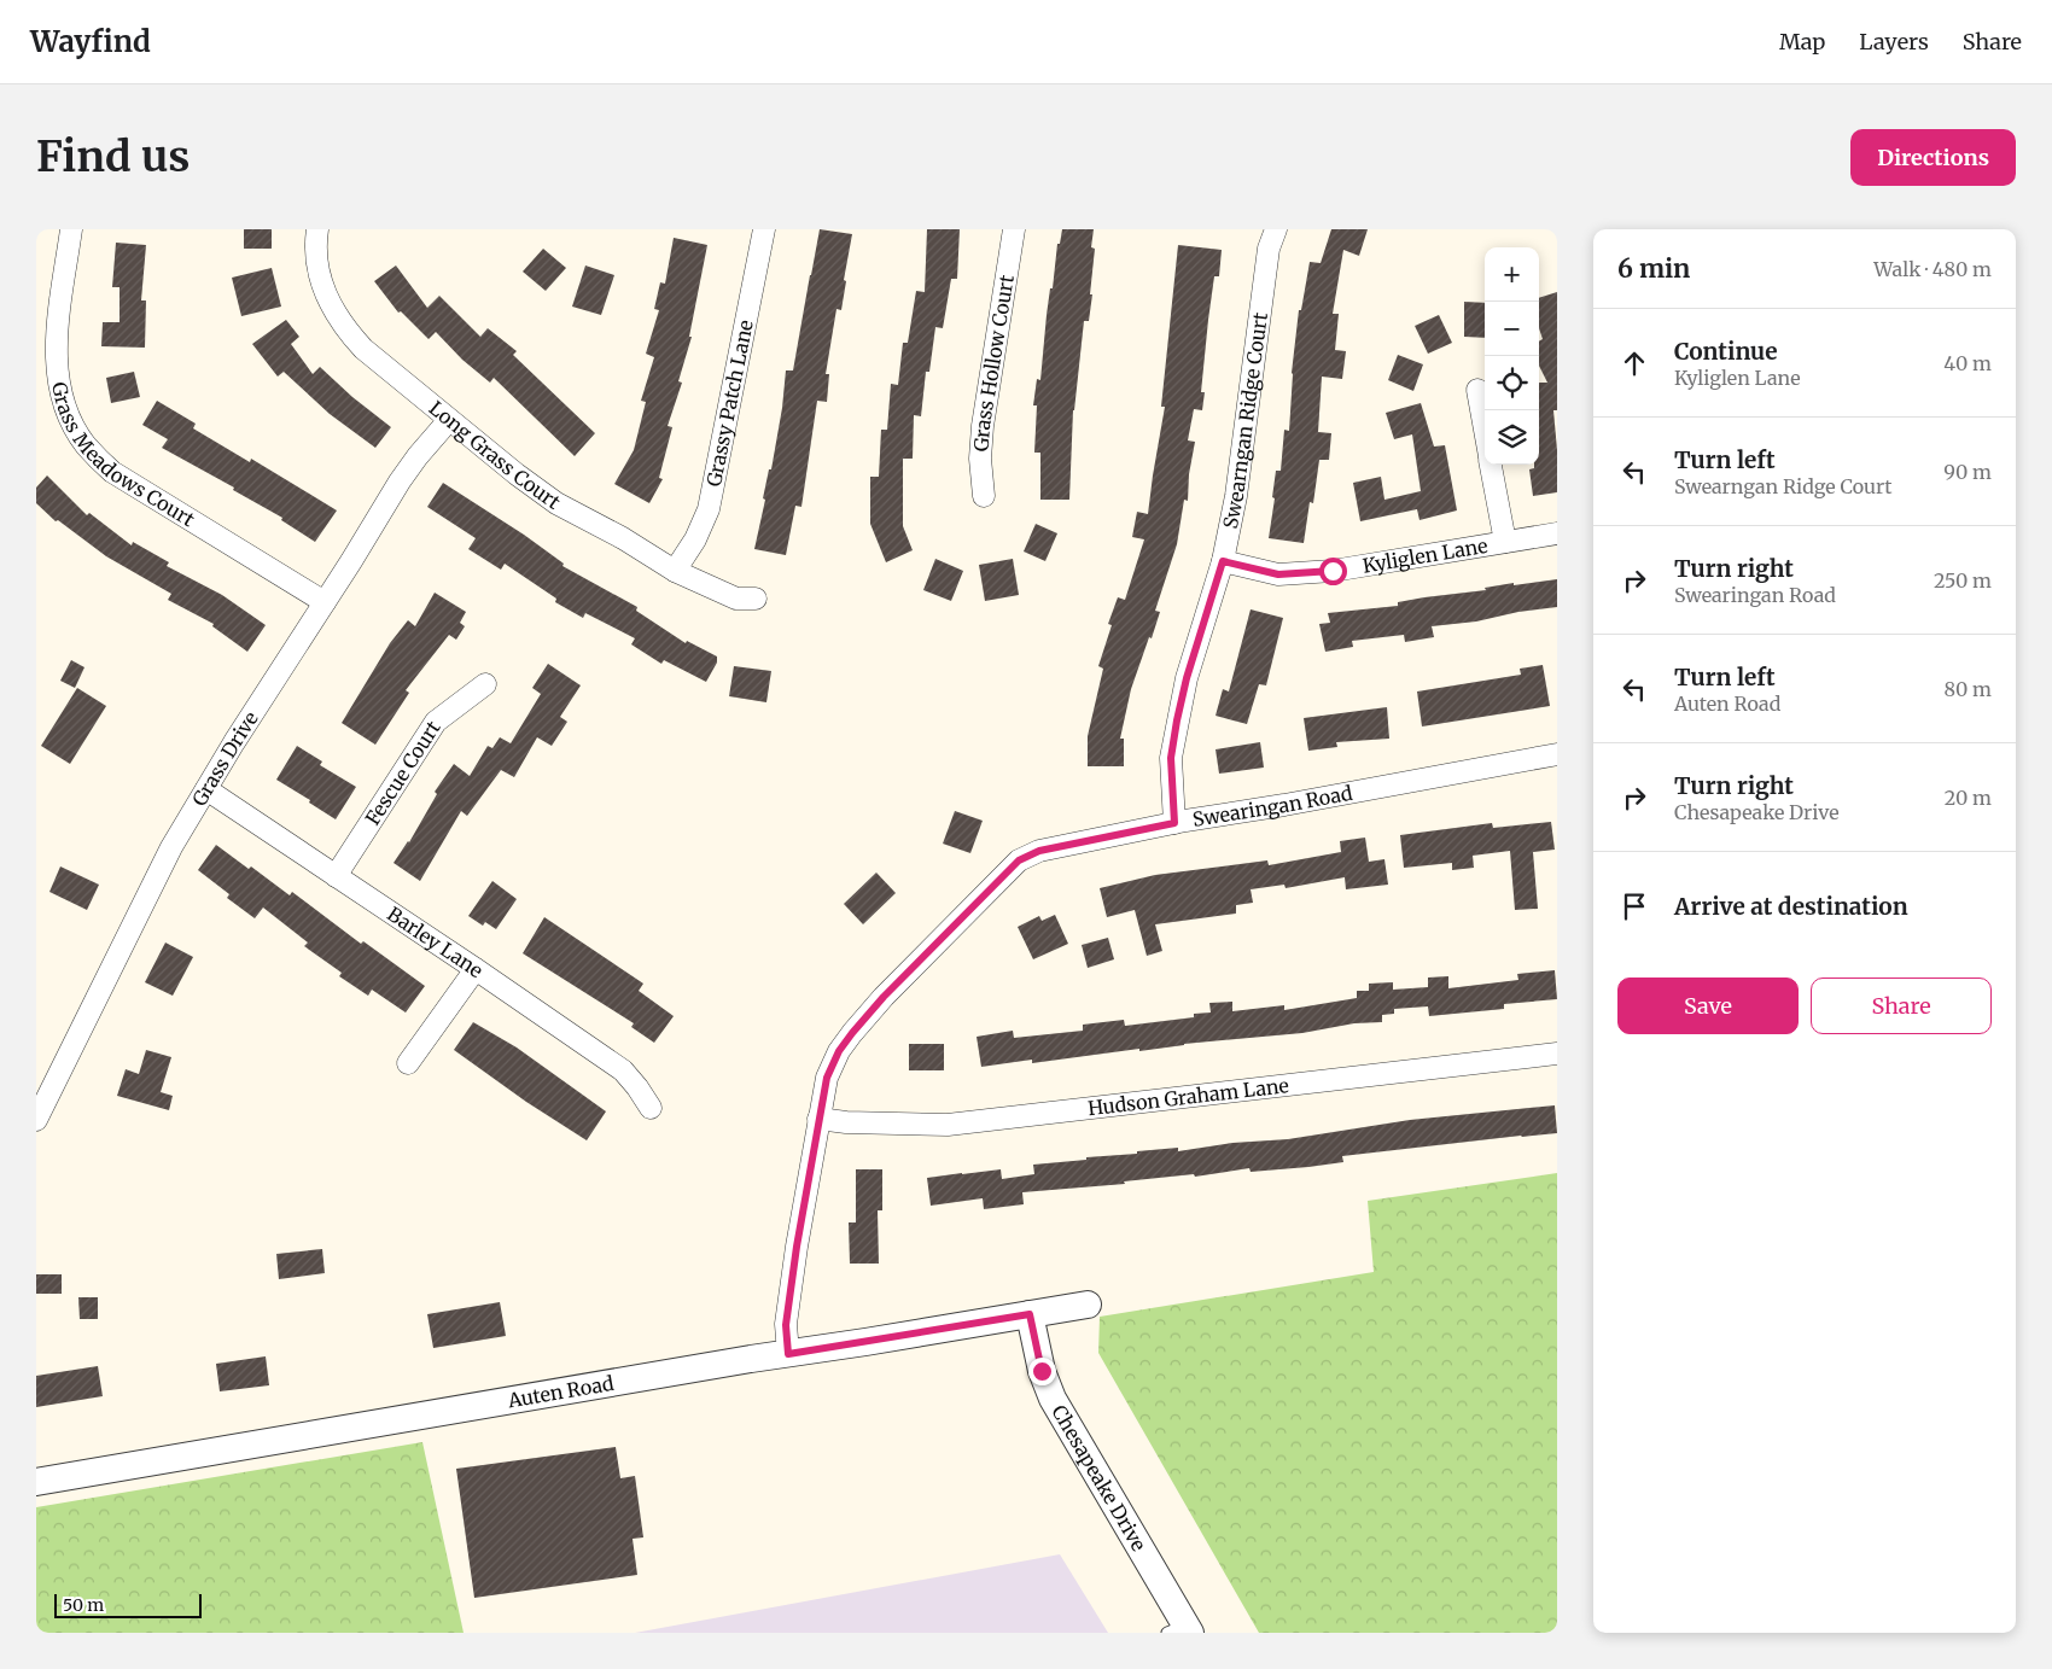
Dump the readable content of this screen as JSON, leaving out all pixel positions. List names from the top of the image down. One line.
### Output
{"streets":{"street":["Grass Hollow Court","Grassy Patch Lane","Swearngan Ridge Court","Grass Meadows Court","Long Grass Court","Kyliglen Lane","Grass Drive","Fescue Court","Swearingan Road","Barley Lane","Hudson Graham Lane","Auten Road","Chesapeake Drive"]},"crossings":[["Grassy Patch Lane","Long Grass Court"],["Swearngan Ridge Court","Kyliglen Lane"],["Swearngan Ridge Court","Swearingan Road"],["Grass Meadows Court","Grass Drive"],["Long Grass Court","Grass Drive"],["Grass Drive","Barley Lane"],["Fescue Court","Barley Lane"],["Swearingan Road","Hudson Graham Lane"],["Swearingan Road","Auten Road"],["Auten Road","Chesapeake Drive"]],"scale_bar":"50 m","page":{"header":"Wayfind","nav":["Map","Layers","Share"],"buttons":["Directions",["Save","Share"]],"title":"Find us","heading":["6 min","Walk · 480 m"],"map_buttons":["+","−"],"list":[["Continue","Kyliglen Lane","40 m"],["Turn left","Swearngan Ridge Court","90 m"],["Turn right","Swearingan Road","250 m"],["Turn left","Auten Road","80 m"],["Turn right","Chesapeake Drive","20 m"],"Arrive at destination"],"scale":"50 m"}}
